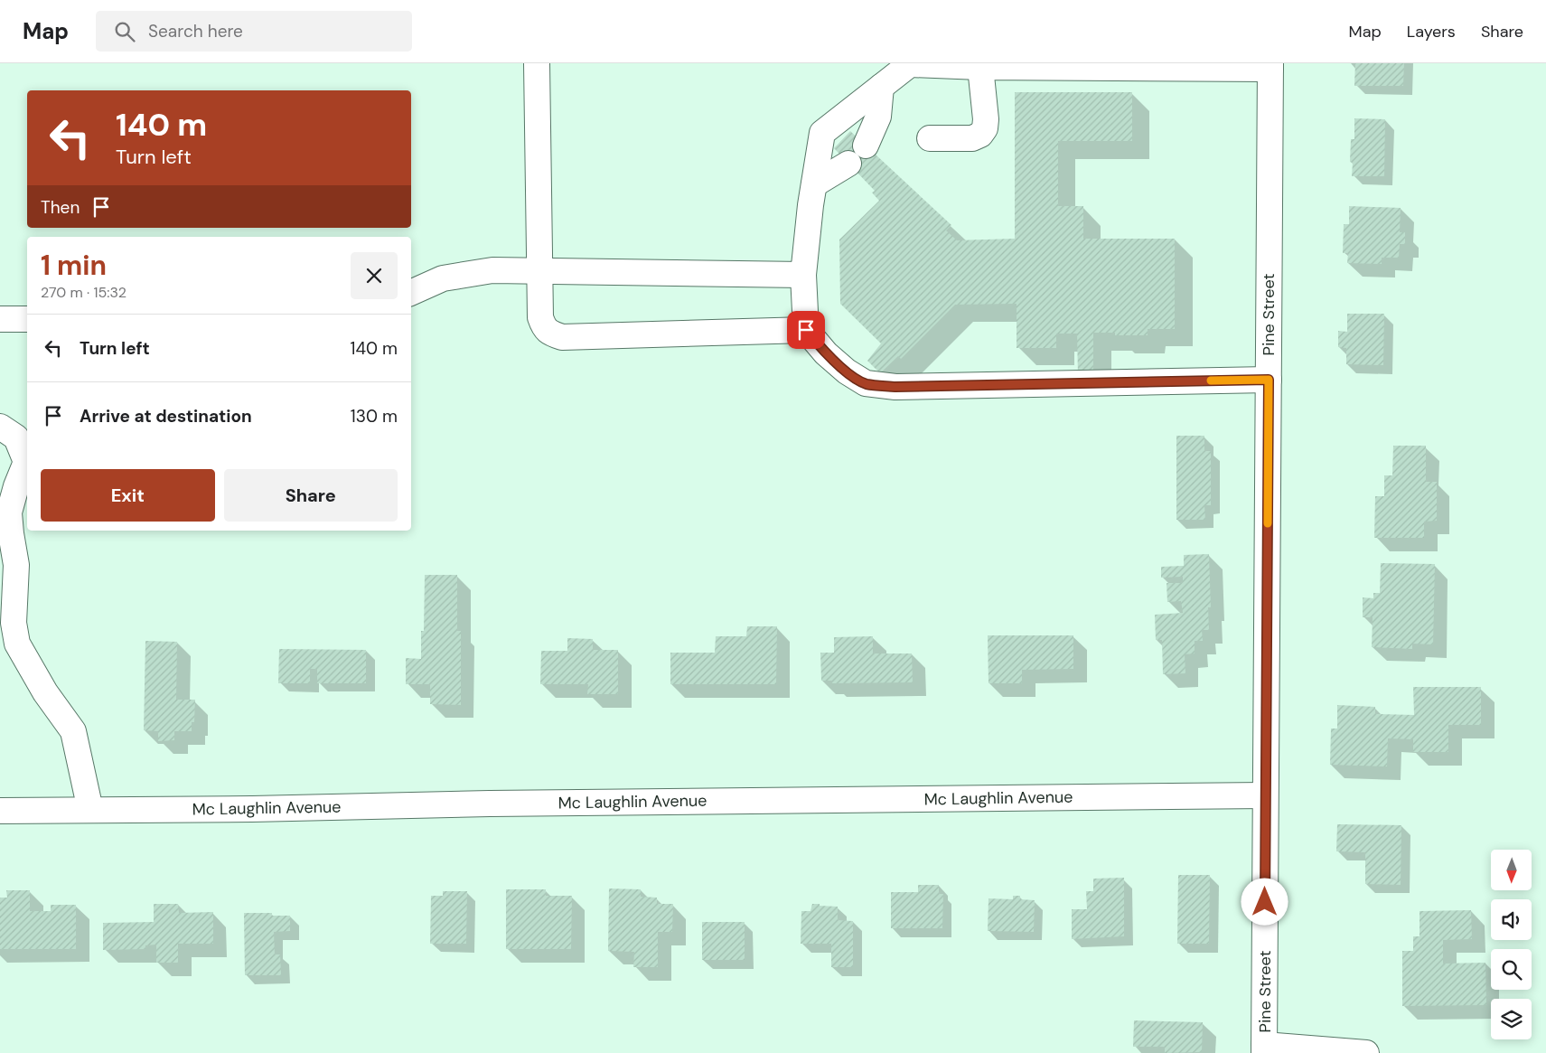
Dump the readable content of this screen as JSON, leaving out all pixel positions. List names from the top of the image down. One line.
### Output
{"streets":{"street":["Pine Street","Mc Laughlin Avenue"]},"crossings":[["Pine Street","Mc Laughlin Avenue"]],"north":"bottom","page":{"header":"Map","search":"Search here","nav":["Map","Layers","Share"],"turn":["140 m","Turn left"],"then":"Then","heading":["1 min","270 m · 15:32"],"list":[{"name":"Turn left","value":"140 m"},{"name":"Arrive at destination","value":"130 m"}],"buttons":["Exit","Share"]}}
